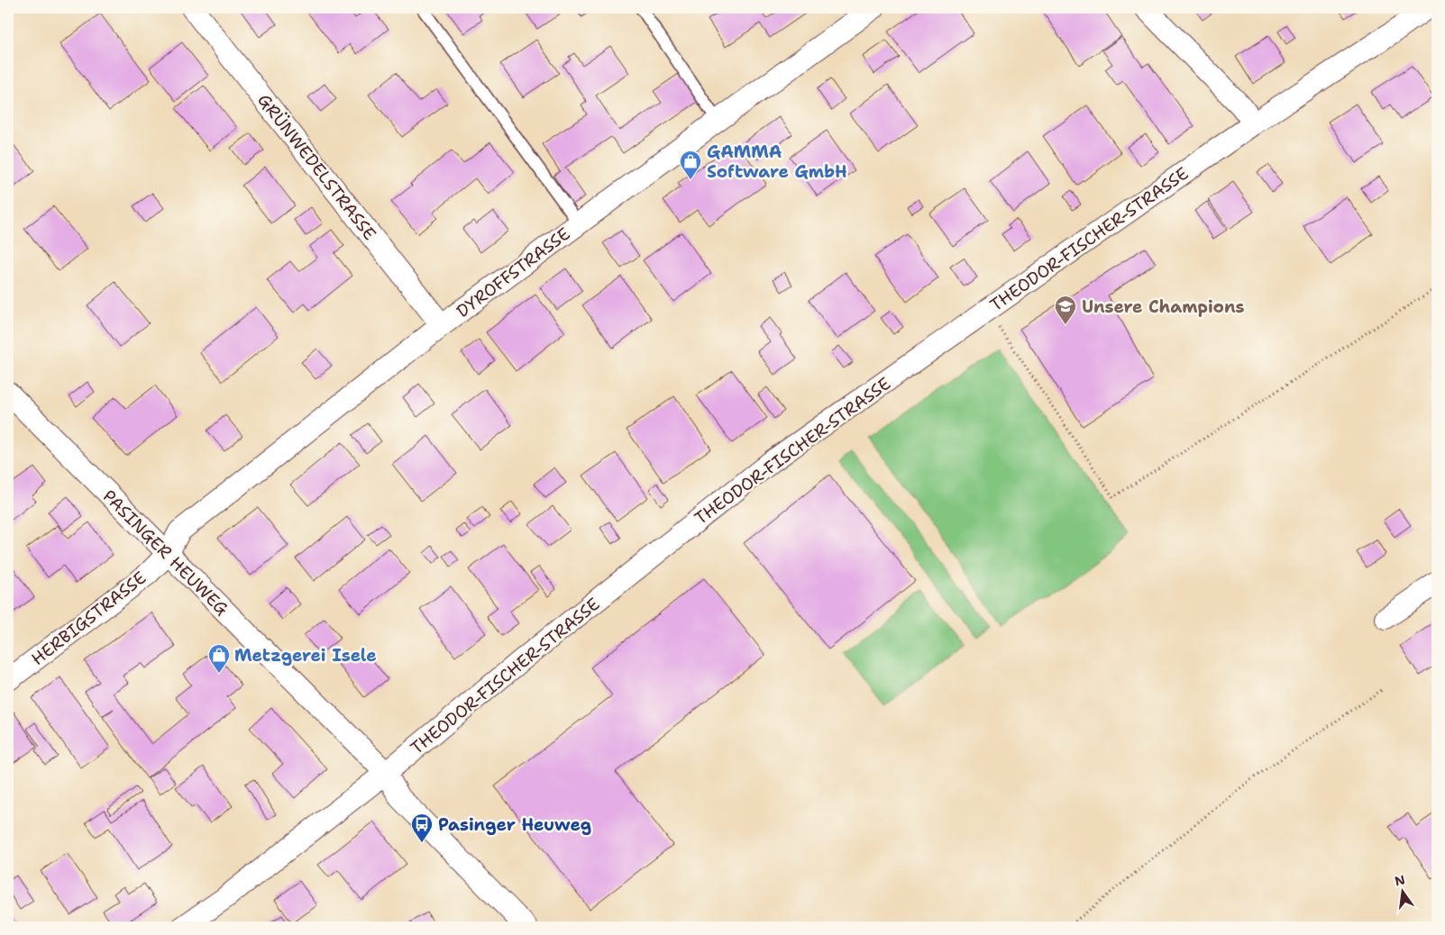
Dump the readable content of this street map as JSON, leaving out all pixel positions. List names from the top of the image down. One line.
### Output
{"streets":{"street":["GRÜNWEDELSTRASSE","THEODOR-FISCHER-STRASSE","DYROFFSTRASSE","PASINGER HEUWEG","HERBIGSTRASSE"]},"crossings":[["GRÜNWEDELSTRASSE","DYROFFSTRASSE"],["THEODOR-FISCHER-STRASSE","PASINGER HEUWEG"],["DYROFFSTRASSE","PASINGER HEUWEG"],["DYROFFSTRASSE","HERBIGSTRASSE"],["PASINGER HEUWEG","HERBIGSTRASSE"]],"places":{"shop":["GAMMA Software GmbH","Metzgerei Isele"],"school or university":["Unsere Champions"],"bus stop":["Pasinger Heuweg"]},"north":"top"}
